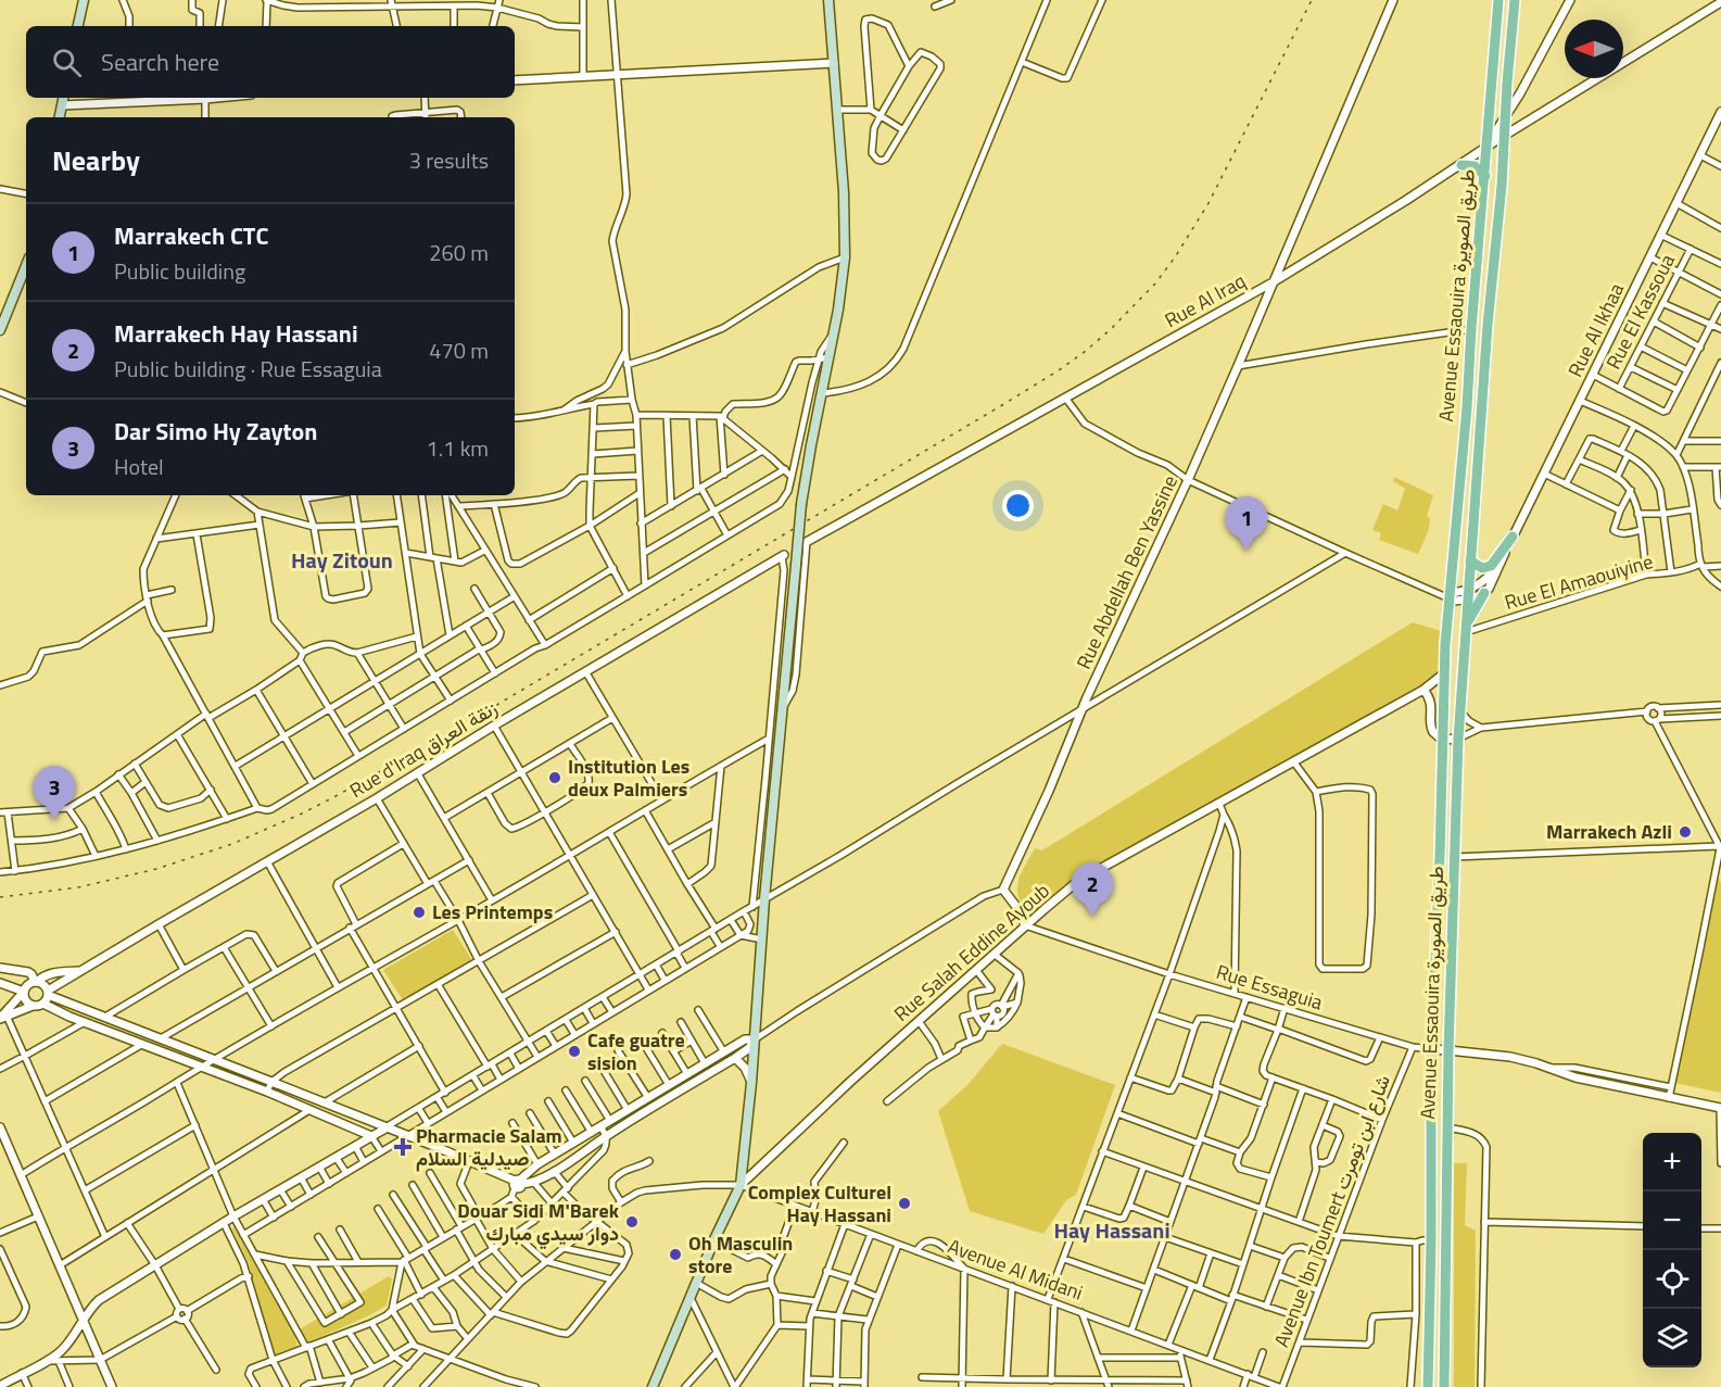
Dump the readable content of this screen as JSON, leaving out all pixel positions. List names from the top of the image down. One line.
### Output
{"streets":{"main road":["Avenue Essaouira طريق الصويرة"],"street":["Rue Al Iraq","Rue El Kassoua","Rue Al Ikhaa","Rue Abdellah Ben Yassine","Rue El Amaouiyine","Rue d'Iraq زنقة العراق","Rue Salah Eddine Ayoub","Rue Essaguia","Avenue Ibn Toumert شارع ابن تومرت","Avenue Al Midani"]},"crossings":[["Avenue Essaouira طريق الصويرة","Rue Al Iraq"],["Avenue Essaouira طريق الصويرة","Rue Al Ikhaa"],["Avenue Essaouira طريق الصويرة","Rue El Amaouiyine"],["Avenue Essaouira طريق الصويرة","Rue Salah Eddine Ayoub"],["Avenue Essaouira طريق الصويرة","Rue Essaguia"],["Rue Al Iraq","Rue Abdellah Ben Yassine"],["Rue Salah Eddine Ayoub","Rue Essaguia"],["Rue Salah Eddine Ayoub","Avenue Al Midani"],["Rue Essaguia","Avenue Ibn Toumert شارع ابن تومرت"],["Avenue Ibn Toumert شارع ابن تومرت","Avenue Al Midani"]],"districts":["Hay Zitoun","Hay Hassani"],"places":{"other":["Institution Les deux Palmiers","Marrakech Azli","Les Printemps","Cafe guatre sision","Complex Culturel Hay Hassani","Douar Sidi M'Barek دوار سيدي مبارك","Oh Masculin store"],"health":["Pharmacie Salam صيدلية السلام"]},"north":"left","page":{"search":"Search here","heading":["Nearby","3 results"],"list":[{"mark":"1","name":"Marrakech CTC","note":"Public building","value":"260 m"},{"mark":"2","name":"Marrakech Hay Hassani","note":"Public building · Rue Essaguia","value":"470 m"},{"mark":"3","name":"Dar Simo Hy Zayton","note":"Hotel","value":"1.1 km"}],"pins":["1","3","2"],"map_buttons":["+","−"]}}
